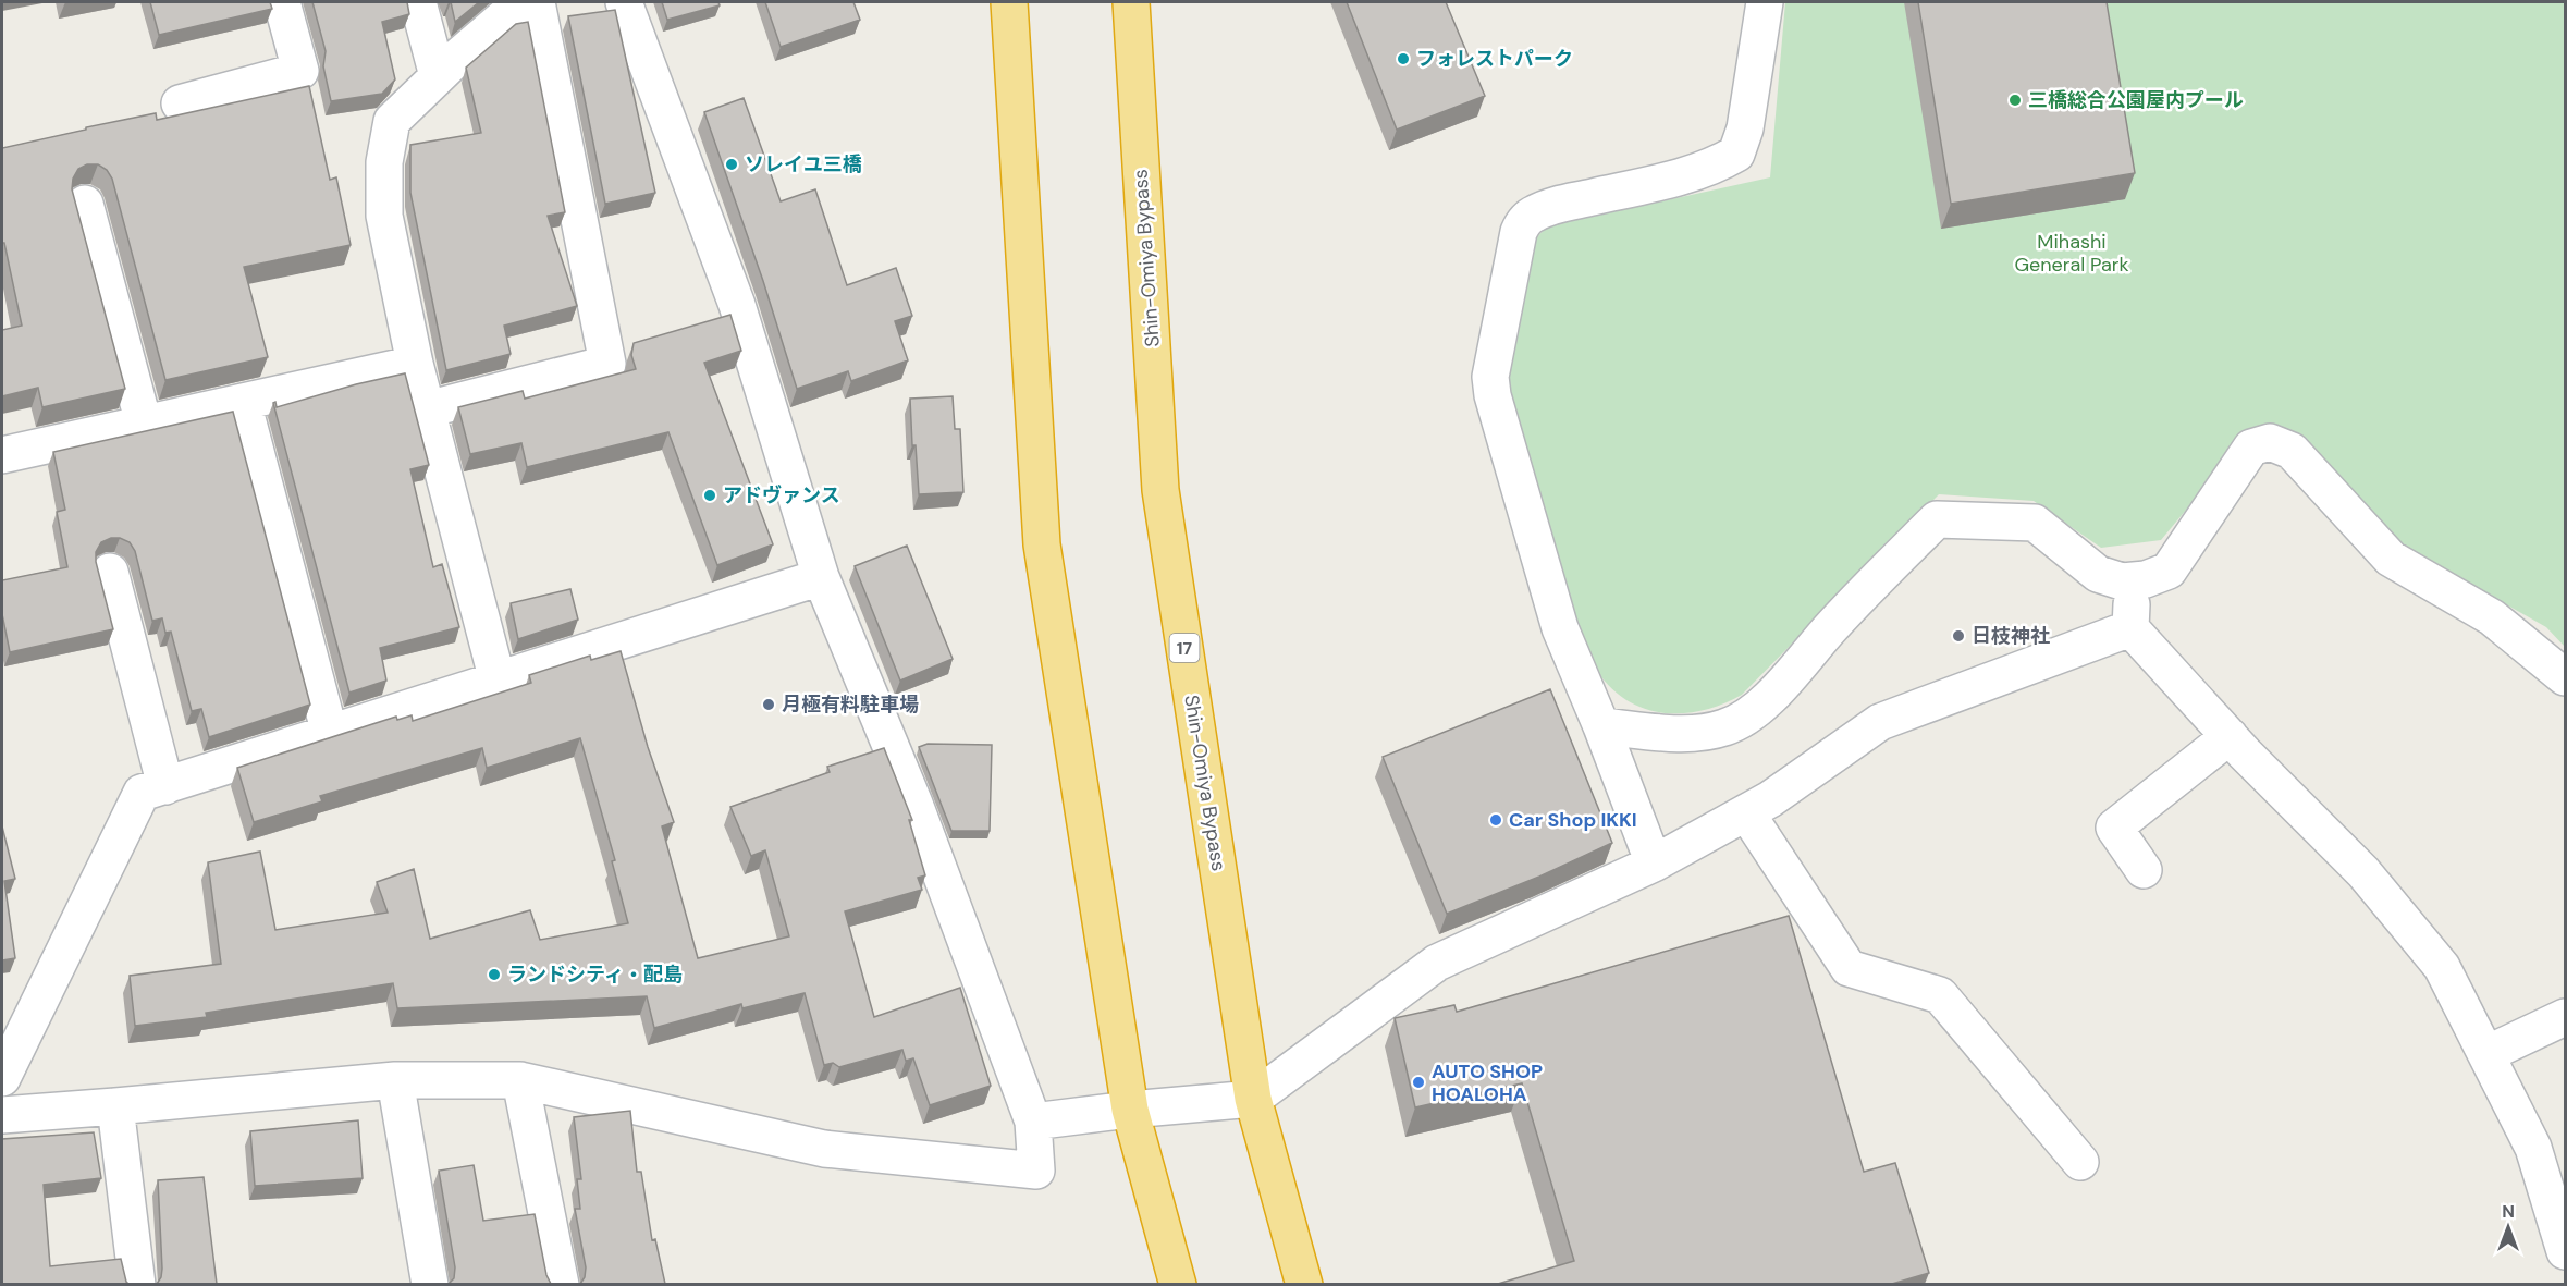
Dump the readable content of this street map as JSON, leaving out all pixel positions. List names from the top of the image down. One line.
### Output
{"streets":{"highway":["Shin-Omiya Bypass","17"]},"parks":["Mihashi General Park"],"places":["フォレストパーク","三橋総合公園屋内プール","ソレイユ三橋","アドヴァンス","日枝神社","月極有料駐車場","Car Shop IKKI","ランドシティ・配島","AUTO SHOP HOALOHA"],"north":"top"}
